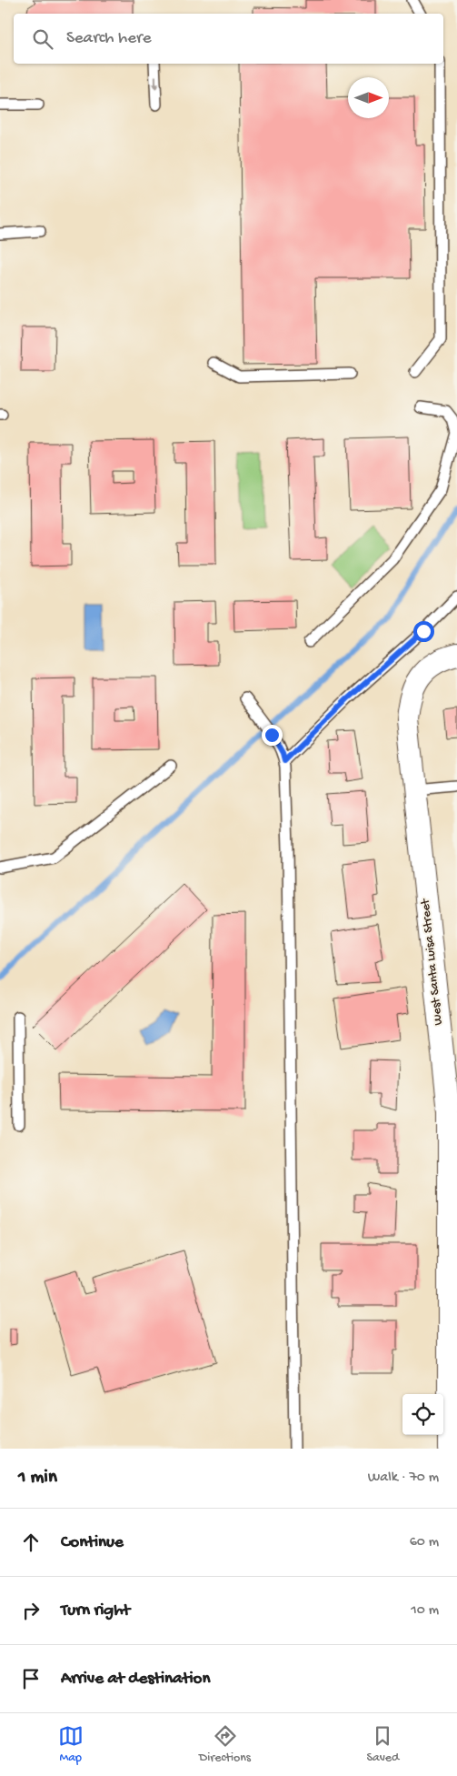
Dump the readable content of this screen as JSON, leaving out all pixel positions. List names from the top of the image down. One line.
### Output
{"streets":{"street":["West Santa Luisa Street"]},"north":"right","page":{"search":"Search here","heading":["1 min","Walk · 70 m"],"list":[["Continue","60 m"],["Turn right","10 m"],"Arrive at destination"],"nav":["Map","Directions","Saved"]}}
